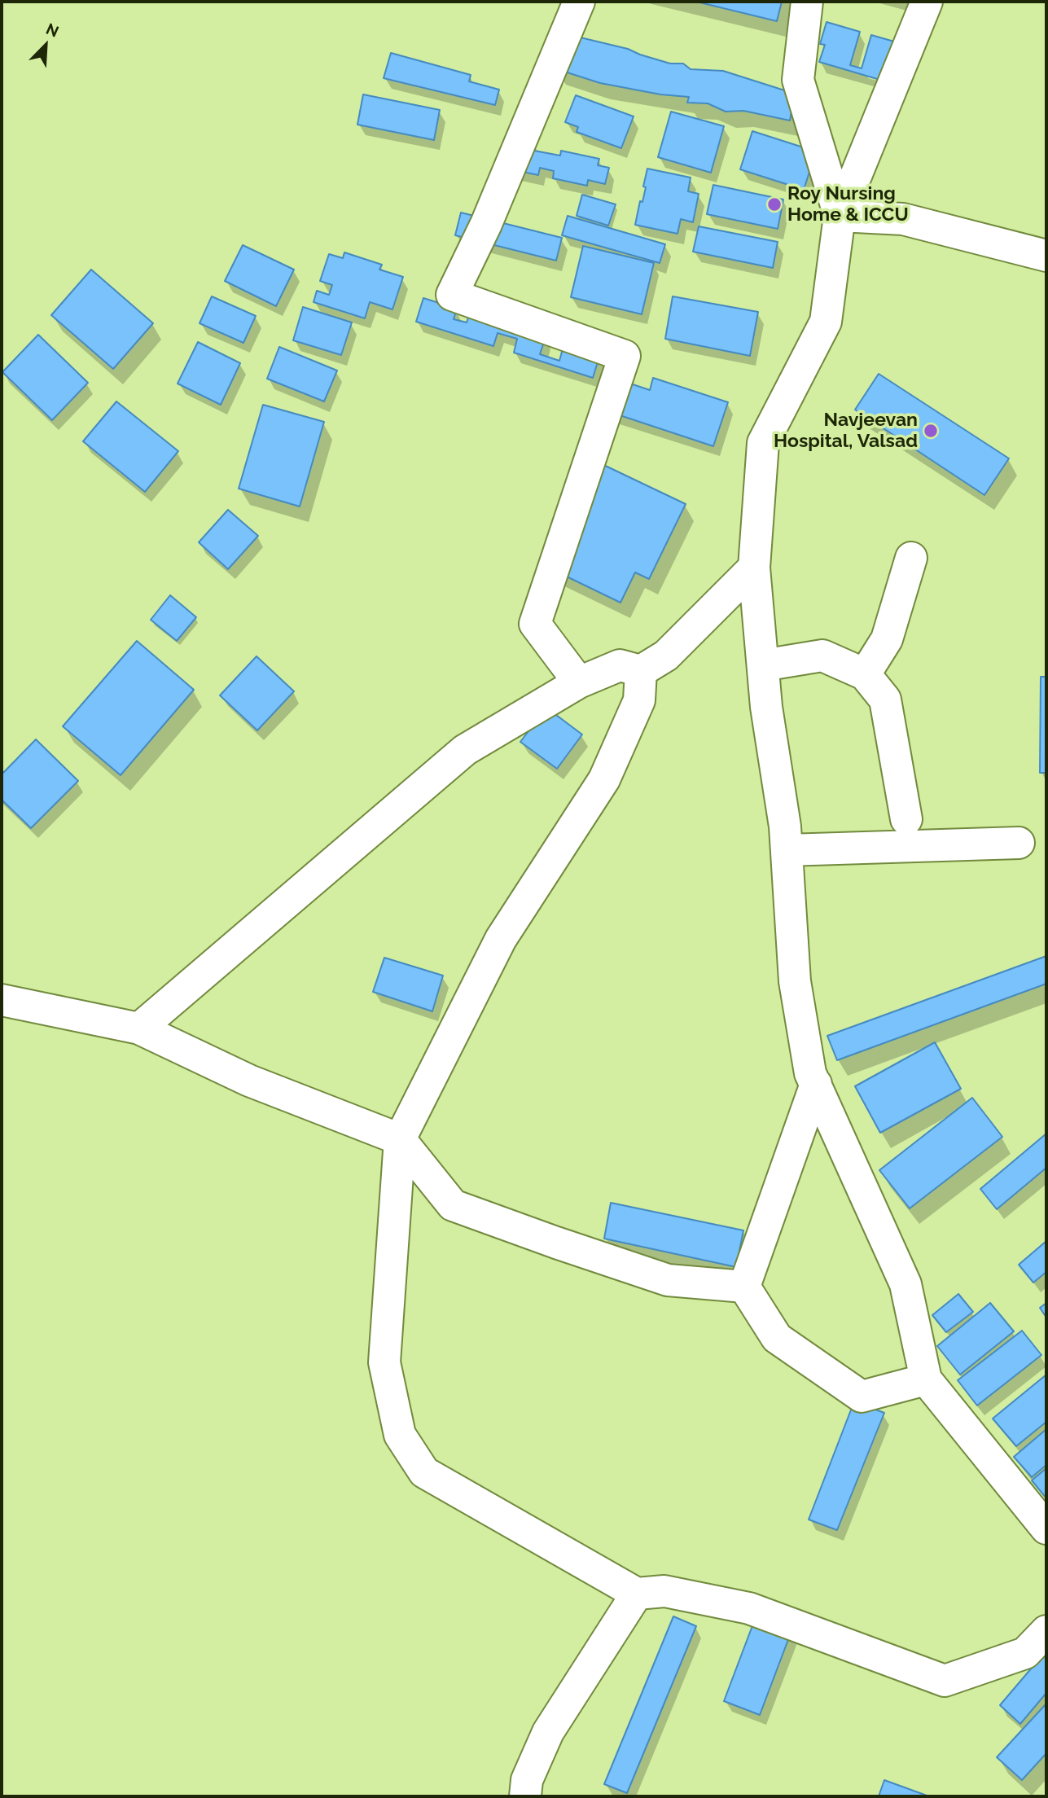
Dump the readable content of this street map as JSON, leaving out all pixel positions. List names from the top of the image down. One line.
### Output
{"places":["Roy Nursing Home & ICCU","Navjeevan Hospital, Valsad"],"north":"top right"}
